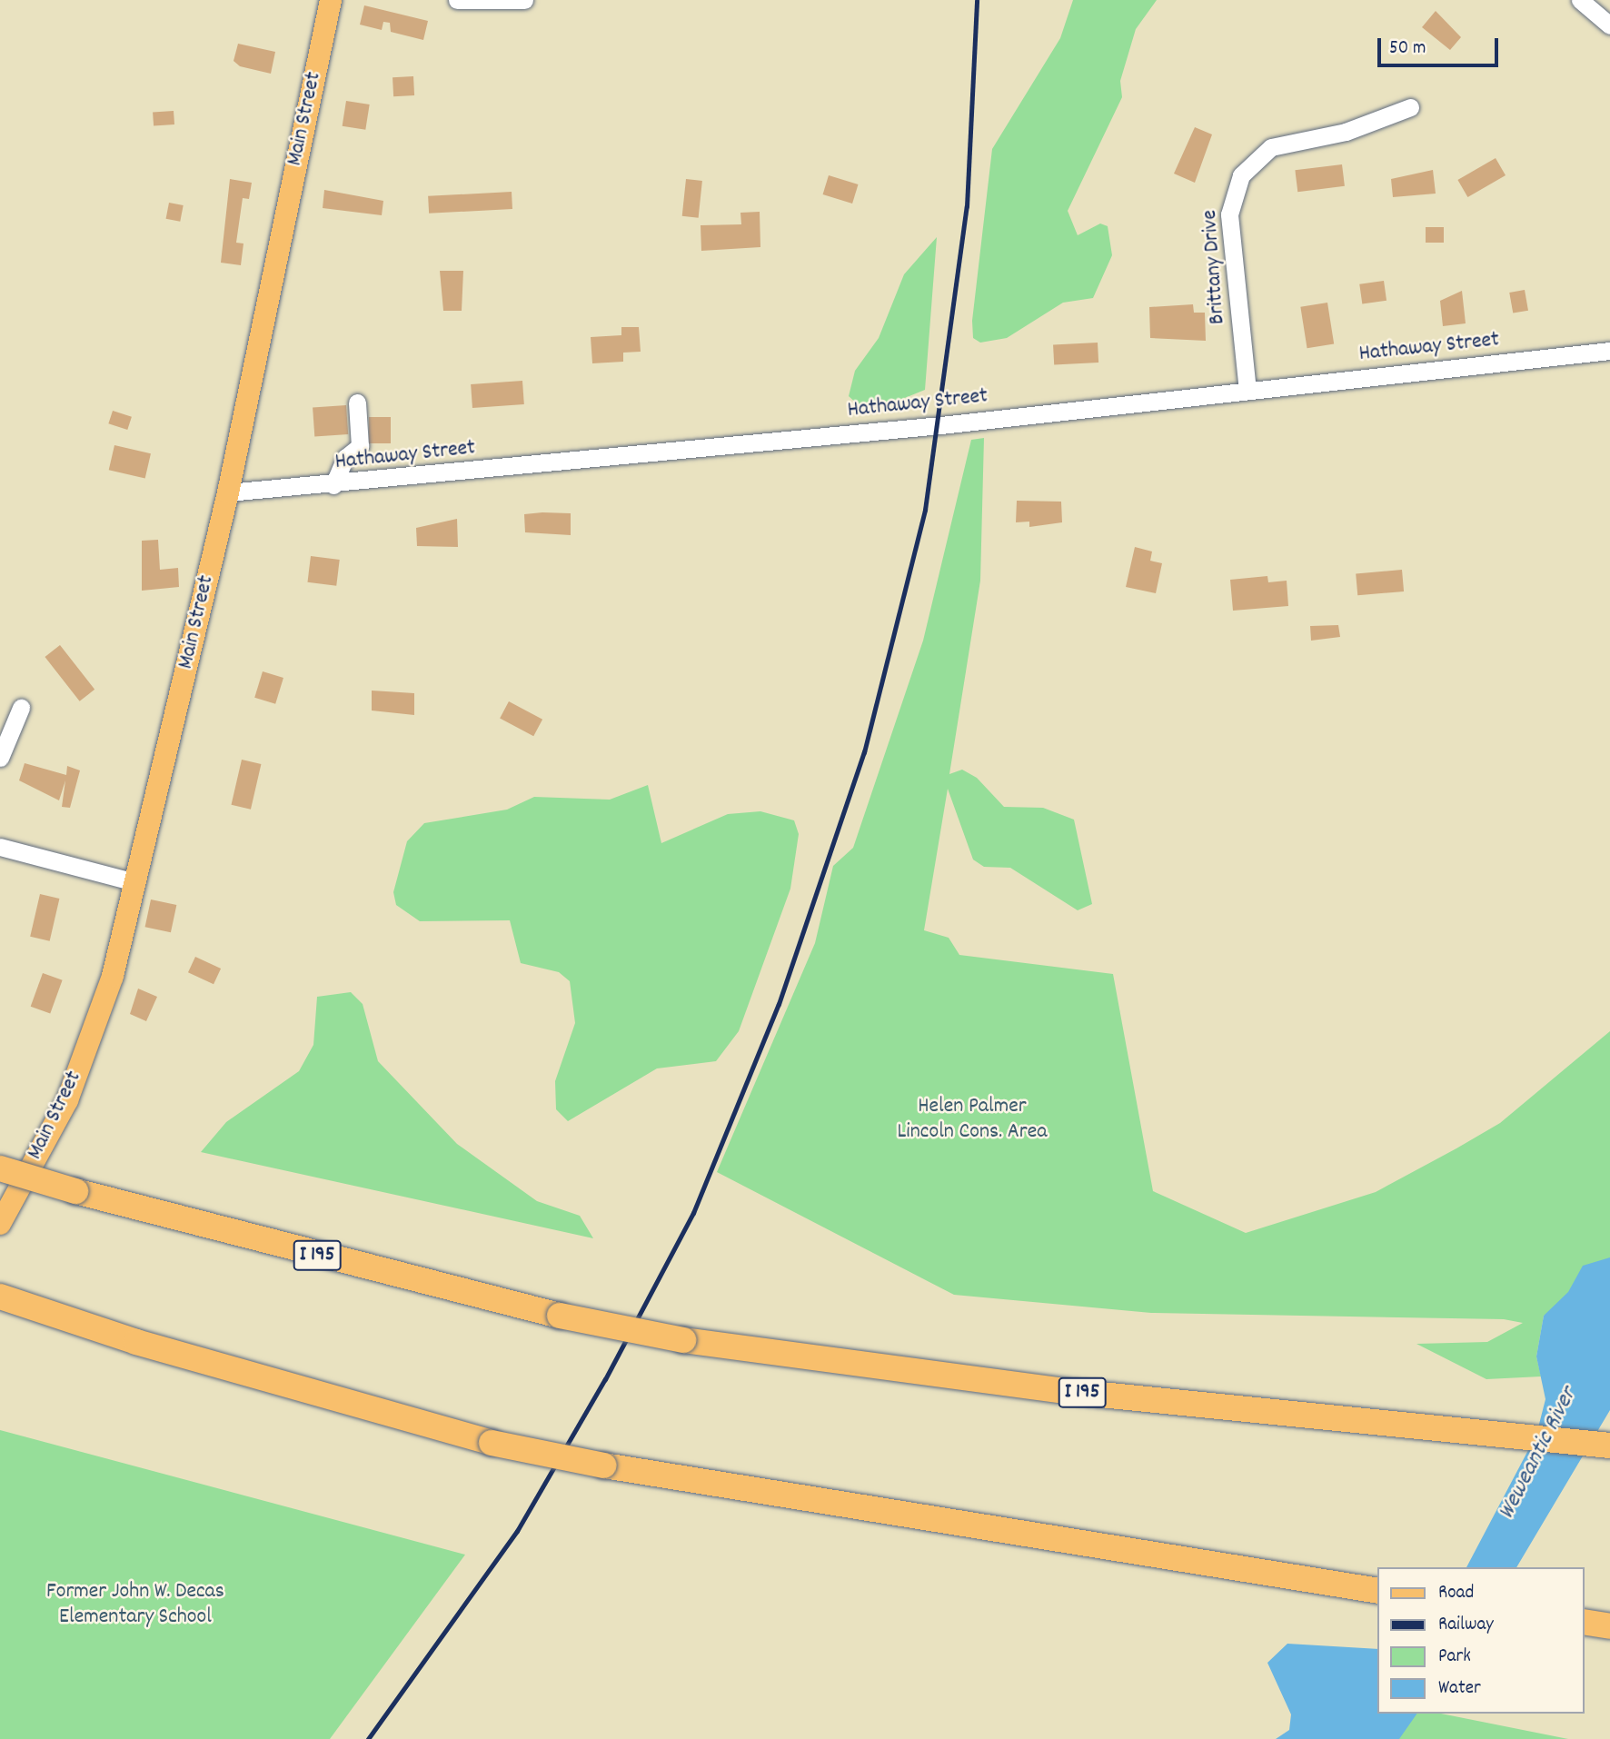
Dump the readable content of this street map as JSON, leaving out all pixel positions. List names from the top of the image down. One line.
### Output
{"streets":{"highway":["I 195"],"main road":["Main Street"],"street":["Brittany Drive","Hathaway Street"]},"crossings":[["Main Street","Hathaway Street"],["Brittany Drive","Hathaway Street"]],"water":["Weweantic River"],"parks":["Helen Palmer Lincoln Cons. Area","Former John W. Decas Elementary School"],"legend":["Road","Railway","Park","Water"],"scale_bar":"50 m"}
